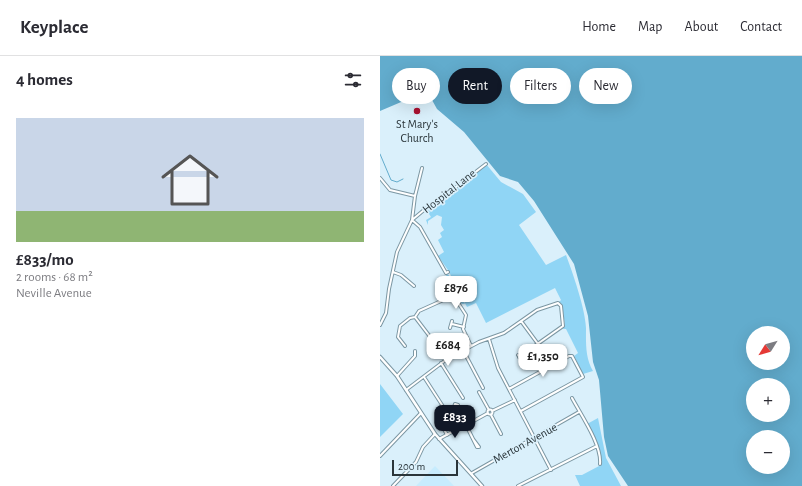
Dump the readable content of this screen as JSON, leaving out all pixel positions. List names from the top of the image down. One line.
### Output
{"streets":{"street":["Hospital Lane","Merton Avenue"]},"places":["St Mary's Church"],"scale_bar":"200 m","north":"bottom left","page":{"header":"Keyplace","nav":["Home","Map","About","Contact"],"heading":"4 homes","chip":["Buy","Rent","Filters","New"],"list":[{"name":"£833/mo","note":"2 rooms · 68 m² · Neville Avenue"}],"price":["£876","£684","£1,350","£833"],"map_buttons":["+","−"],"scale":"200 m"}}
